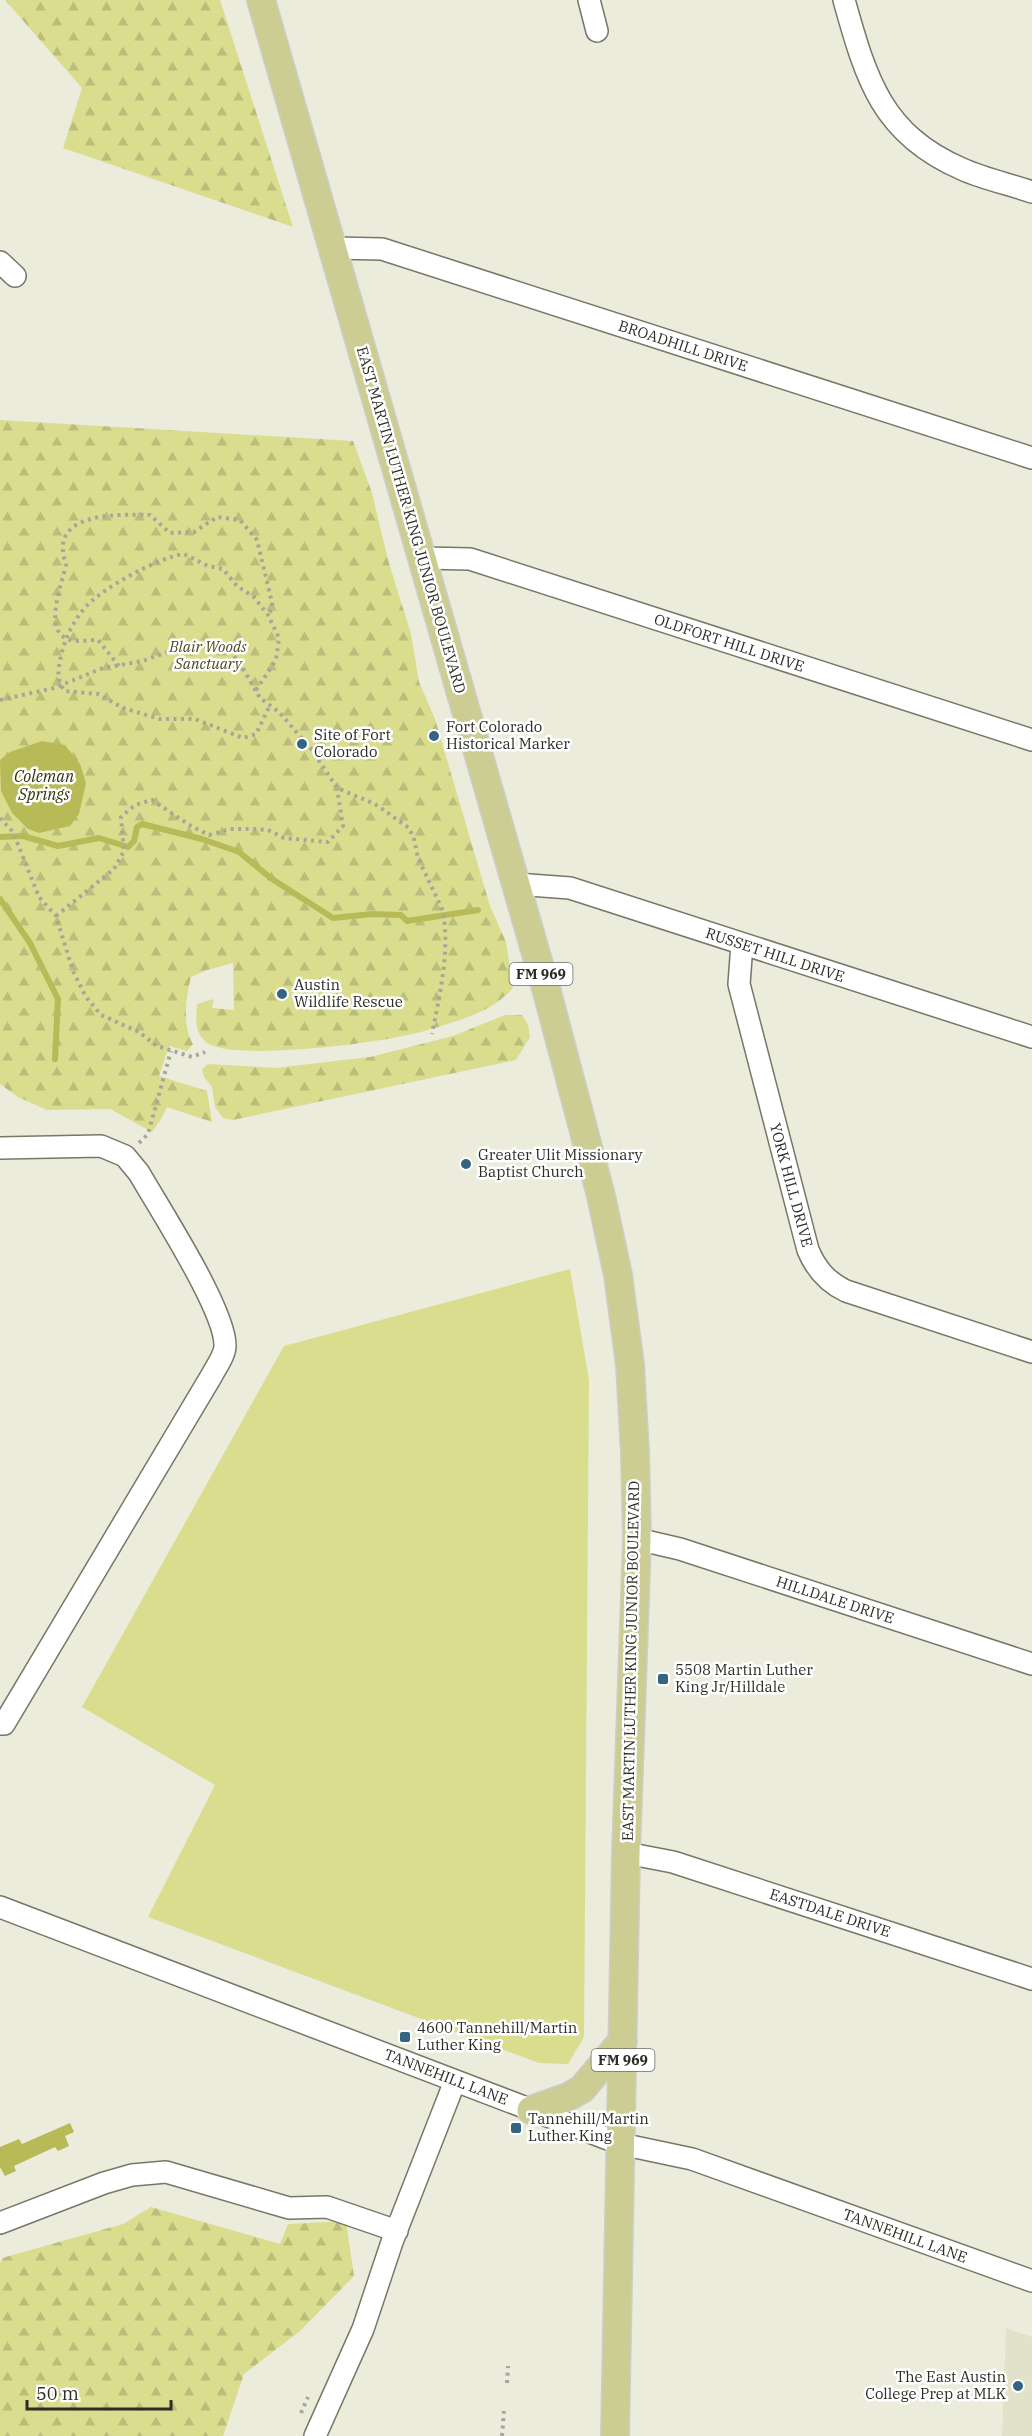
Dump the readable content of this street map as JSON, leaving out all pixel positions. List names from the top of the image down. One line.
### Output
{"streets":{"main road":["EAST MARTIN LUTHER KING JUNIOR BOULEVARD","FM 969"],"street":["BROADHILL DRIVE","OLDFORT HILL DRIVE","RUSSET HILL DRIVE","YORK HILL DRIVE","HILLDALE DRIVE","EASTDALE DRIVE","TANNEHILL LANE"]},"crossings":[["BROADHILL DRIVE","EAST MARTIN LUTHER KING JUNIOR BOULEVARD"],["EAST MARTIN LUTHER KING JUNIOR BOULEVARD","OLDFORT HILL DRIVE"],["EAST MARTIN LUTHER KING JUNIOR BOULEVARD","RUSSET HILL DRIVE"],["EAST MARTIN LUTHER KING JUNIOR BOULEVARD","HILLDALE DRIVE"],["EAST MARTIN LUTHER KING JUNIOR BOULEVARD","EASTDALE DRIVE"],["EAST MARTIN LUTHER KING JUNIOR BOULEVARD","TANNEHILL LANE"],["RUSSET HILL DRIVE","YORK HILL DRIVE"]],"water":["Coleman Springs"],"parks":["Blair Woods Sanctuary"],"places":{"other":["Fort Colorado Historical Marker","Site of Fort Colorado","Austin Wildlife Rescue","Greater Ulit Missionary Baptist Church","The East Austin College Prep at MLK"],"transit":["5508 Martin Luther King Jr/Hilldale","4600 Tannehill/Martin Luther King","Tannehill/Martin Luther King"]},"scale_bar":"50 m"}
